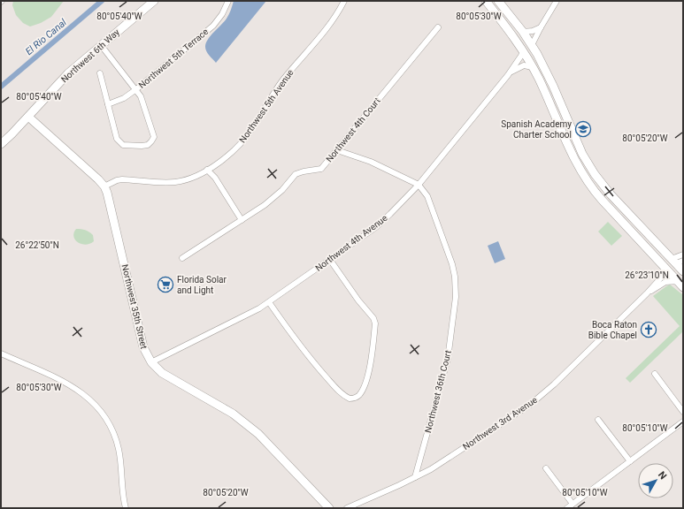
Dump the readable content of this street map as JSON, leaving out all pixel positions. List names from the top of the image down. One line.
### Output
{"streets":{"main road":["Northwest 6th Way","Northwest 35th Street"],"street":["Northwest 5th Terrace","Northwest 5th Avenue","Northwest 4th Court","Northwest 4th Avenue","Northwest 36th Court","Northwest 3rd Avenue"]},"crossings":[["Northwest 6th Way","Northwest 35th Street"],["Northwest 5th Avenue","Northwest 35th Street"],["Northwest 4th Avenue","Northwest 35th Street"],["Northwest 4th Avenue","Northwest 36th Court"],["Northwest 36th Court","Northwest 3rd Avenue"]],"water":["El Rio Canal"],"places":{"school or university":["Spanish Academy Charter School"],"supermarket":["Florida Solar and Light"],"church":["Boca Raton Bible Chapel"]},"north":"top right","coordinates":["80°05'40\"W","80°05'30\"W","80°05'20\"W","26°22'50\"N","26°23'10\"N","80°05'10\"W"]}
